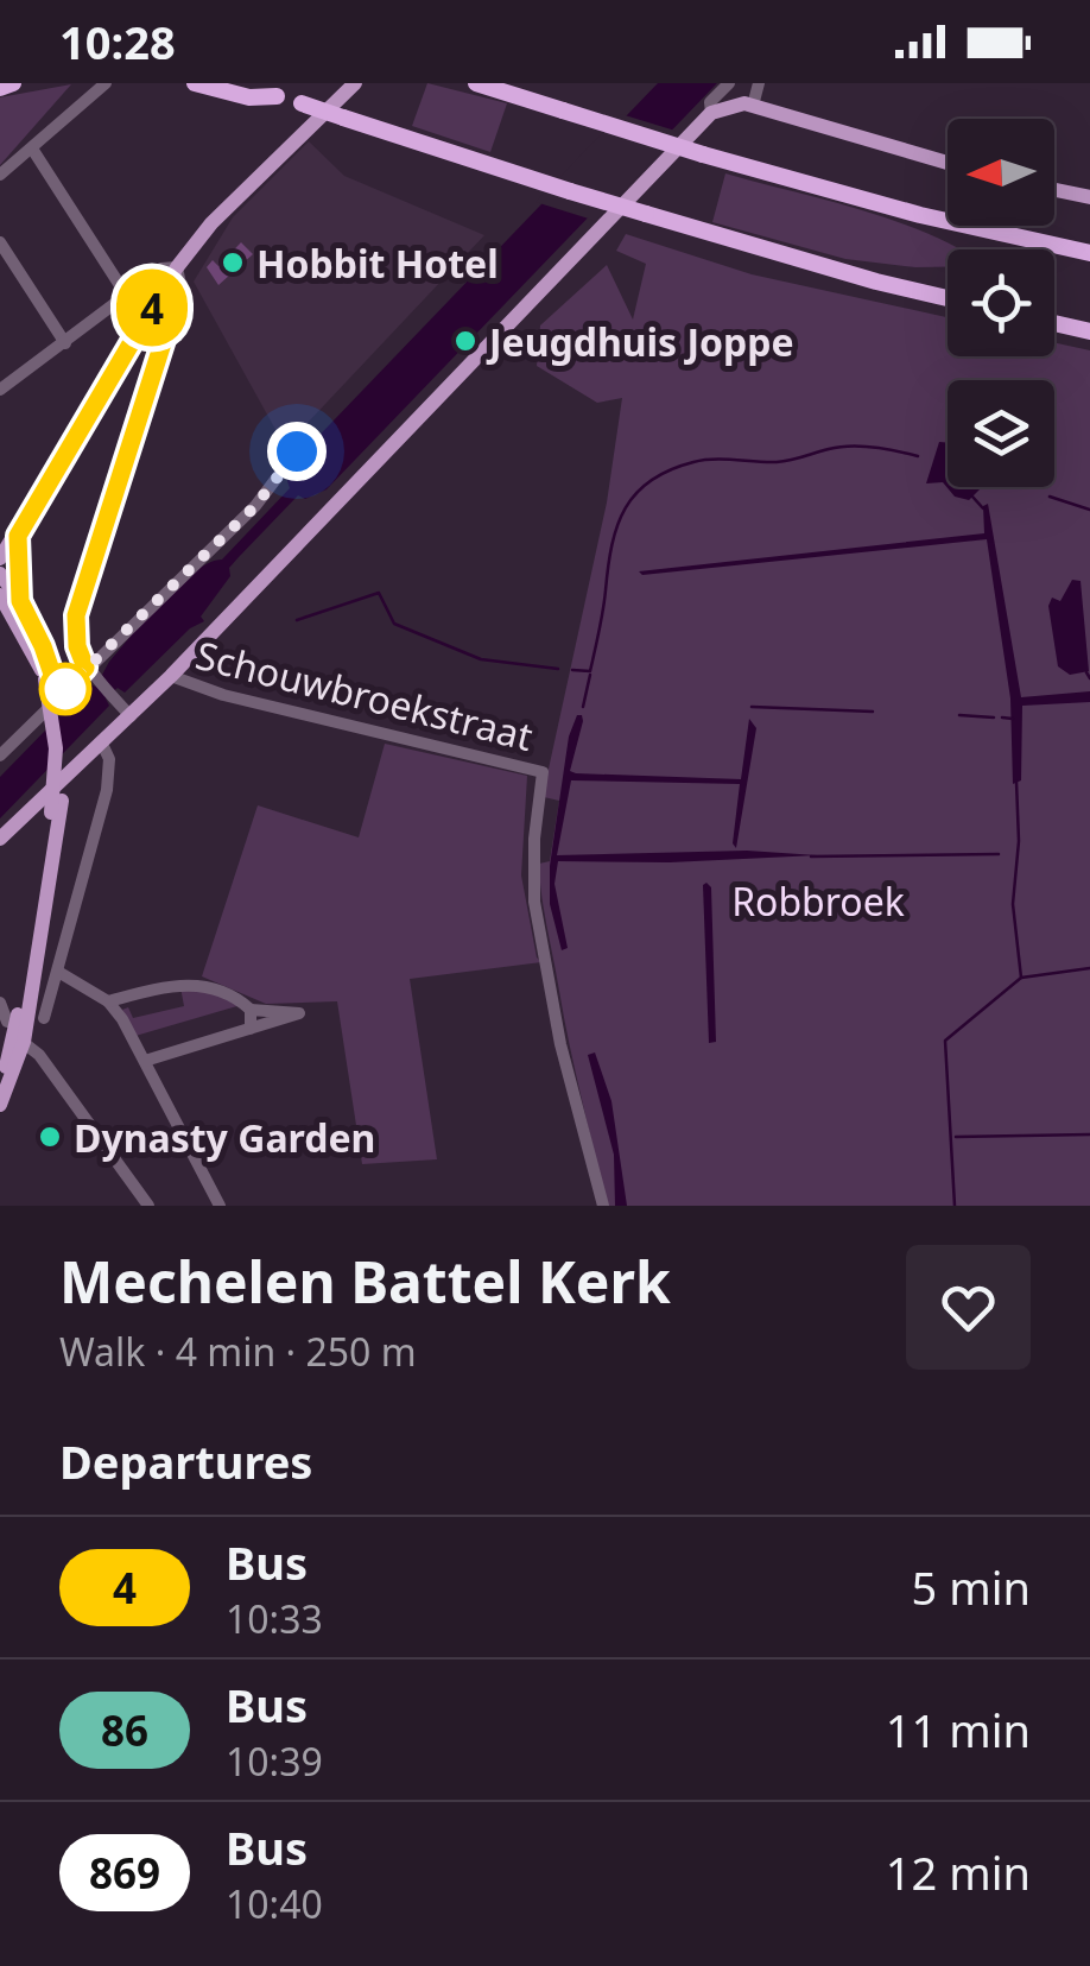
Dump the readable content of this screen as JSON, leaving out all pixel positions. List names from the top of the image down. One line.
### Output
{"streets":{"street":["Schouwbroekstraat"]},"parks":["Robbroek"],"places":["Hobbit Hotel","Jeugdhuis Joppe","Dynasty Garden"],"lines":["bus line 4"],"north":"left","page":{"status":"10:28","on_map":"4","heading":[["Mechelen Battel Kerk","Walk · 4 min · 250 m"],"Departures"],"list":[{"mark":"4","name":"Bus","note":"10:33","value":"5 min"},{"mark":"86","name":"Bus","note":"10:39","value":"11 min"},{"mark":"869","name":"Bus","note":"10:40","value":"12 min"}]}}
